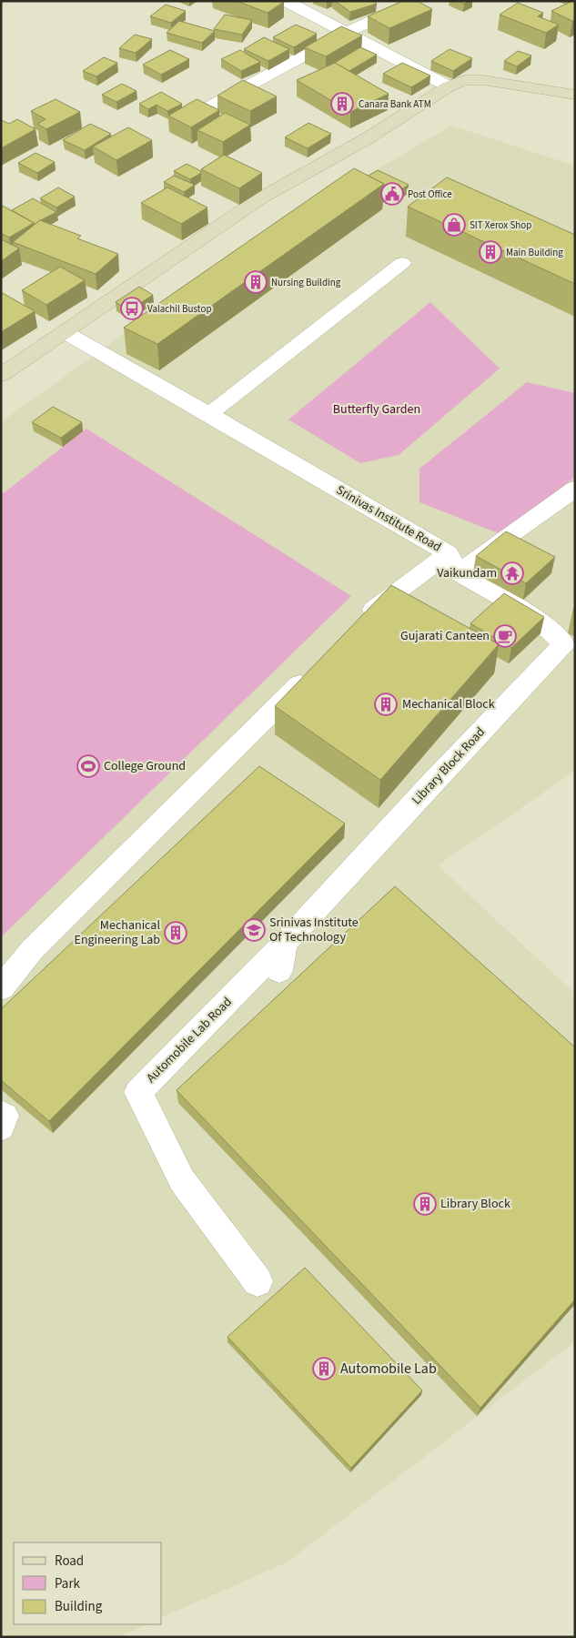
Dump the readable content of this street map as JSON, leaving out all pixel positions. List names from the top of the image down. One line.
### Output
{"streets":{"street":["Srinivas Institute Road","Library Block Road","Automobile Lab Road"]},"crossings":[["Srinivas Institute Road","Library Block Road"],["Library Block Road","Automobile Lab Road"]],"parks":["Butterfly Garden"],"places":{"building":["Canara Bank ATM","Main Building","Nursing Building","Mechanical Block","Mechanical Engineering Lab","Library Block","Automobile Lab"],"public building":["Post Office"],"shop":["SIT Xerox Shop"],"bus stop":["Valachil Bustop"],"temple":["Vaikundam"],"cafe":["Gujarati Canteen"],"sports":["College Ground"],"school or university":["Srinivas Institute Of Technology"]},"legend":["Road","Park","Building"]}
